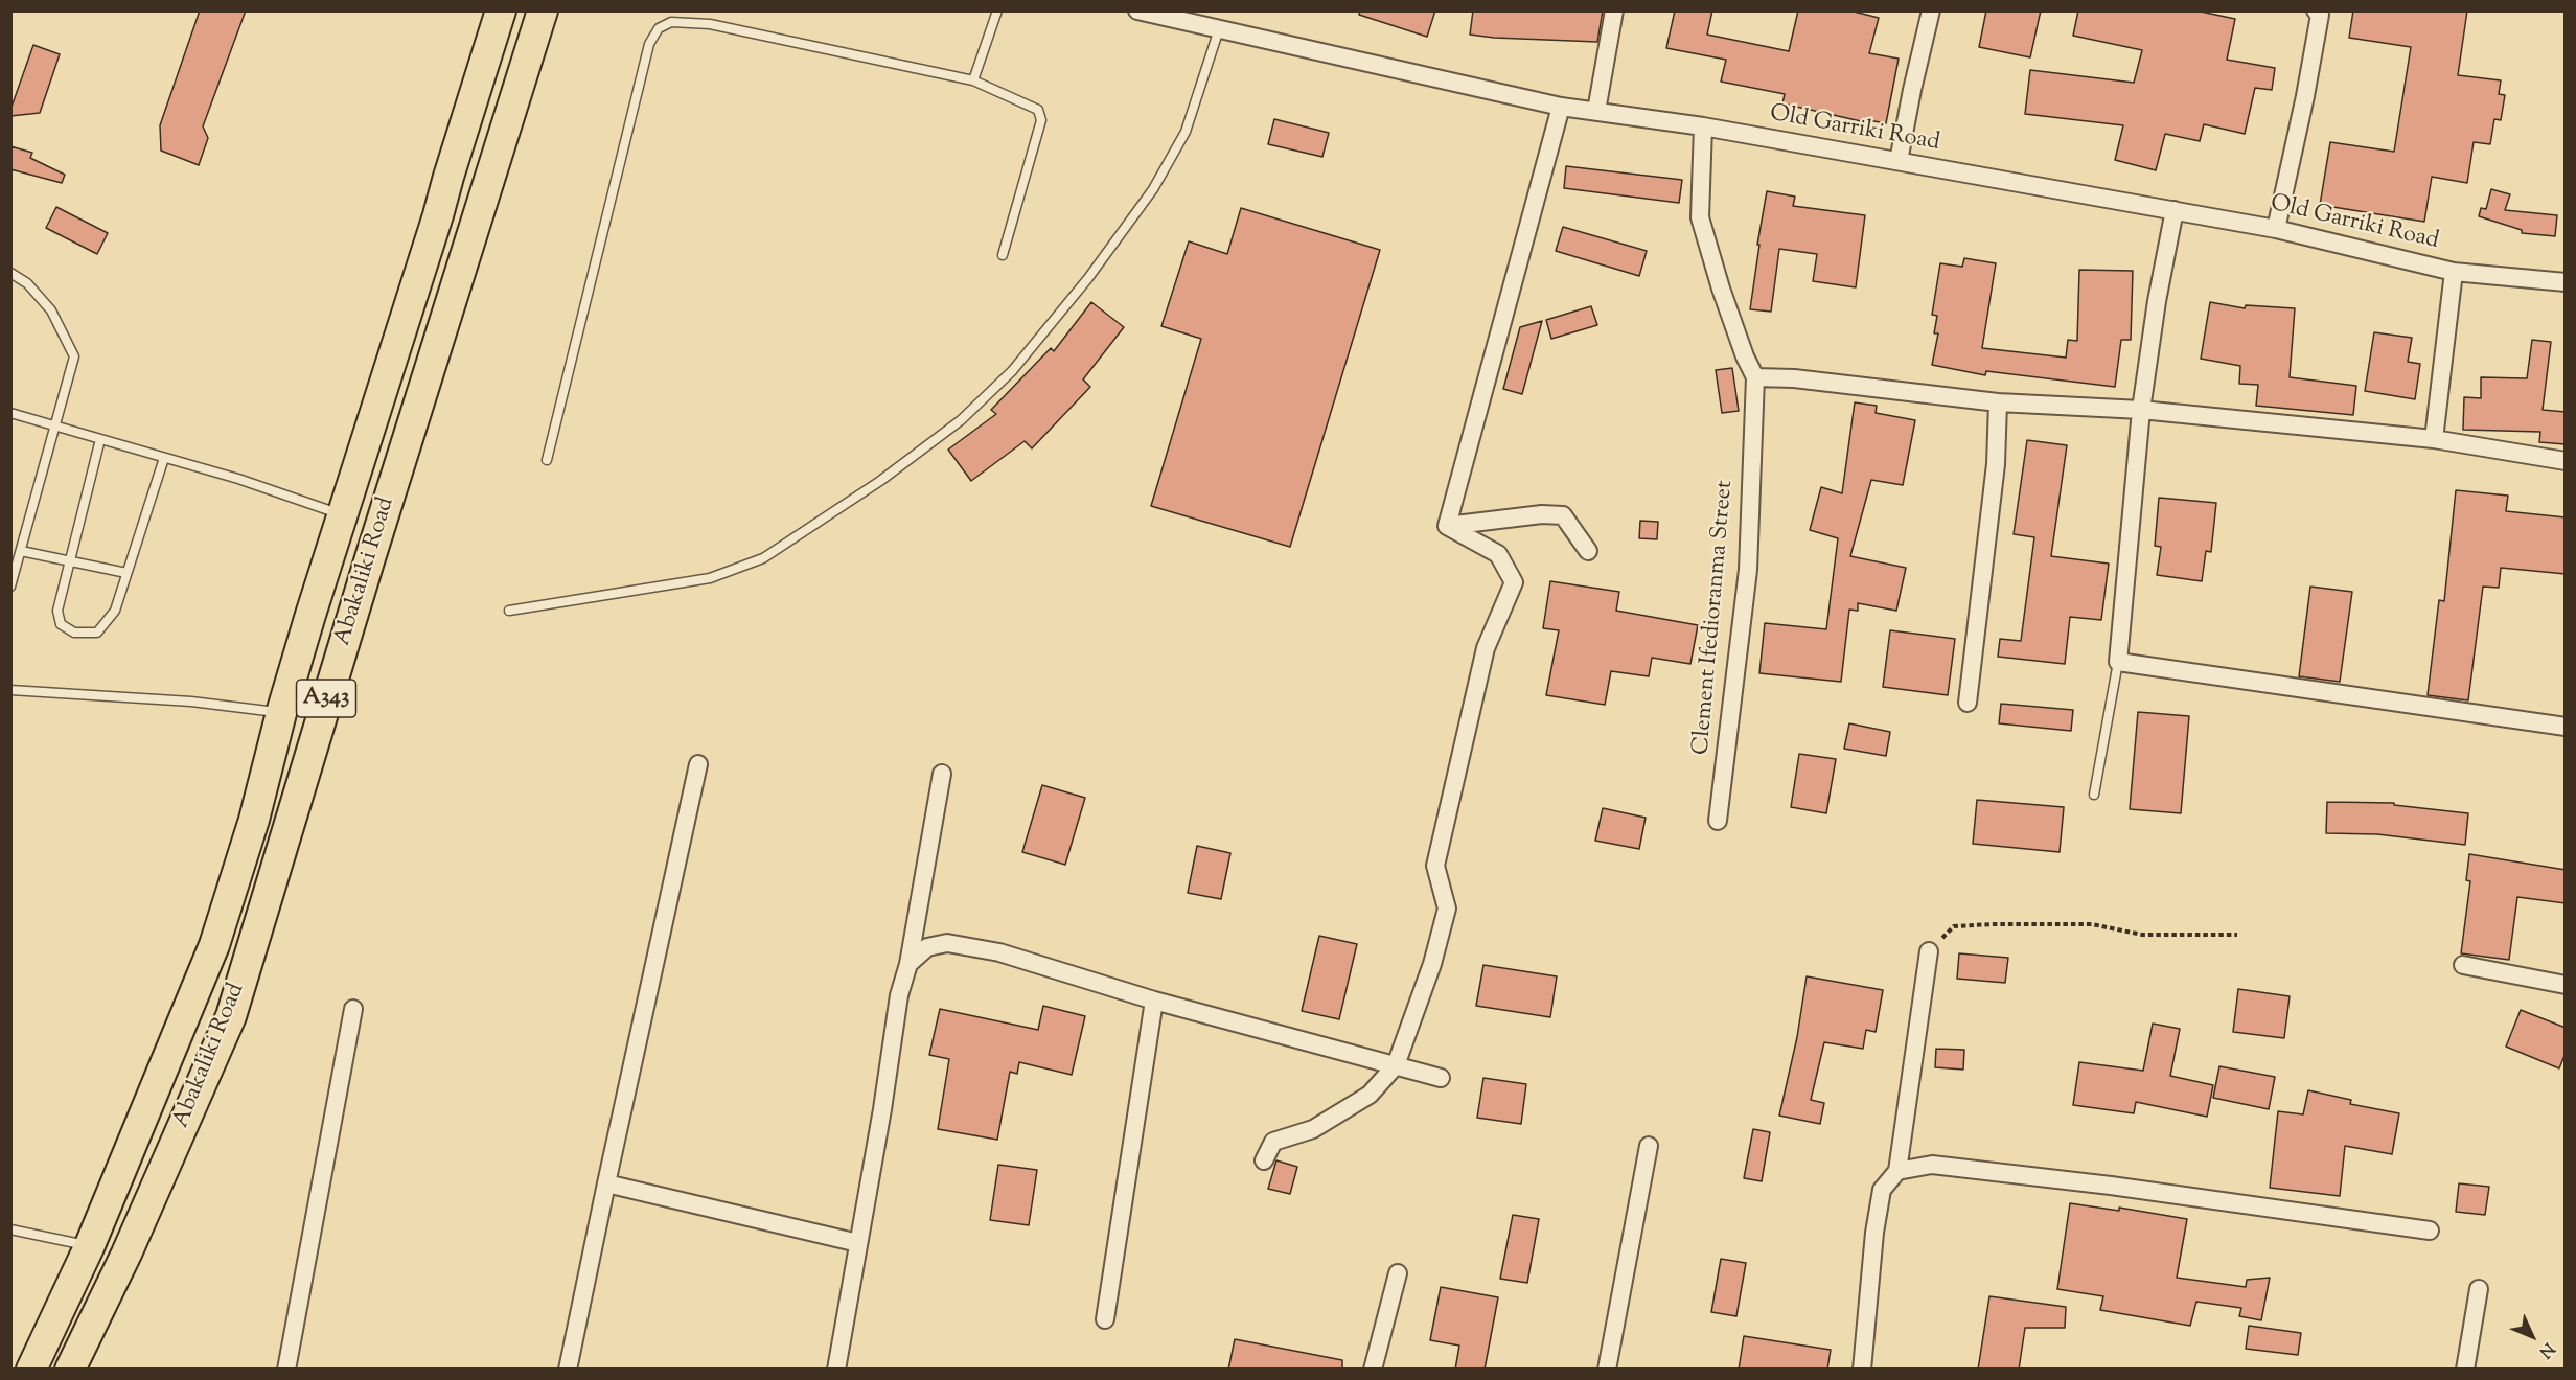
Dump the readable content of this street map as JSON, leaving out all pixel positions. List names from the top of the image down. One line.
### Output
{"streets":{"highway":["Abakaliki Road","A343"],"street":["Old Garriki Road","Clement Ifedioranma Street"]},"crossings":[["Old Garriki Road","Clement Ifedioranma Street"]],"north":"bottom right"}
